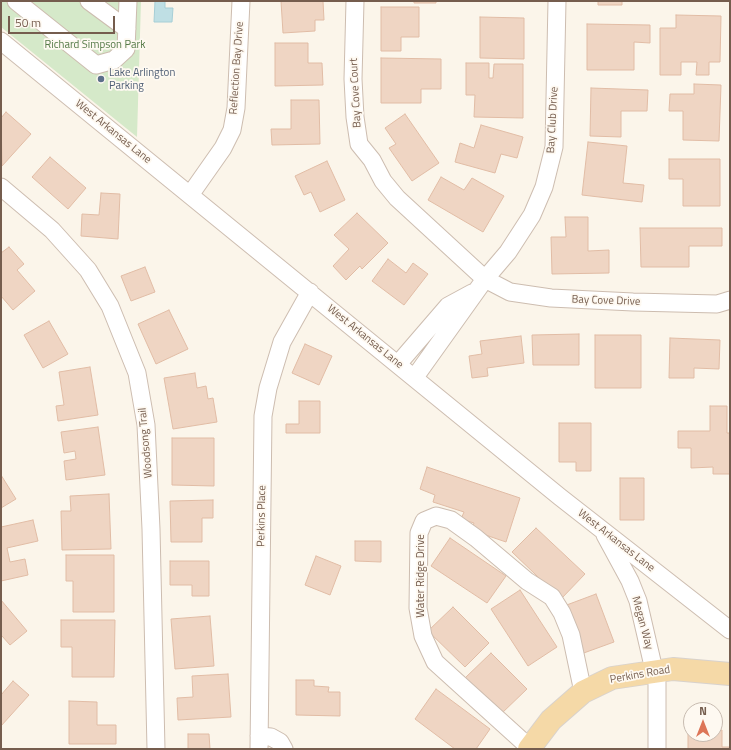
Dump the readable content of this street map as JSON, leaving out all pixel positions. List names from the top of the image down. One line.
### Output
{"streets":{"main road":["Perkins Road"],"street":["Reflection Bay Drive","Bay Cove Court","Bay Club Drive","West Arkansas Lane","Bay Cove Drive","Woodsong Trail","Perkins Place","Water Ridge Drive","Megan Way"]},"crossings":[["Reflection Bay Drive","West Arkansas Lane"],["Bay Cove Court","Bay Club Drive"],["Bay Cove Court","Bay Cove Drive"],["Bay Club Drive","West Arkansas Lane"],["Bay Club Drive","Bay Cove Drive"],["West Arkansas Lane","Perkins Place"],["West Arkansas Lane","Megan Way"],["Water Ridge Drive","Perkins Road"],["Megan Way","Perkins Road"]],"parks":["Richard Simpson Park"],"places":["Lake Arlington Parking"],"scale_bar":"50 m","north":"top"}
